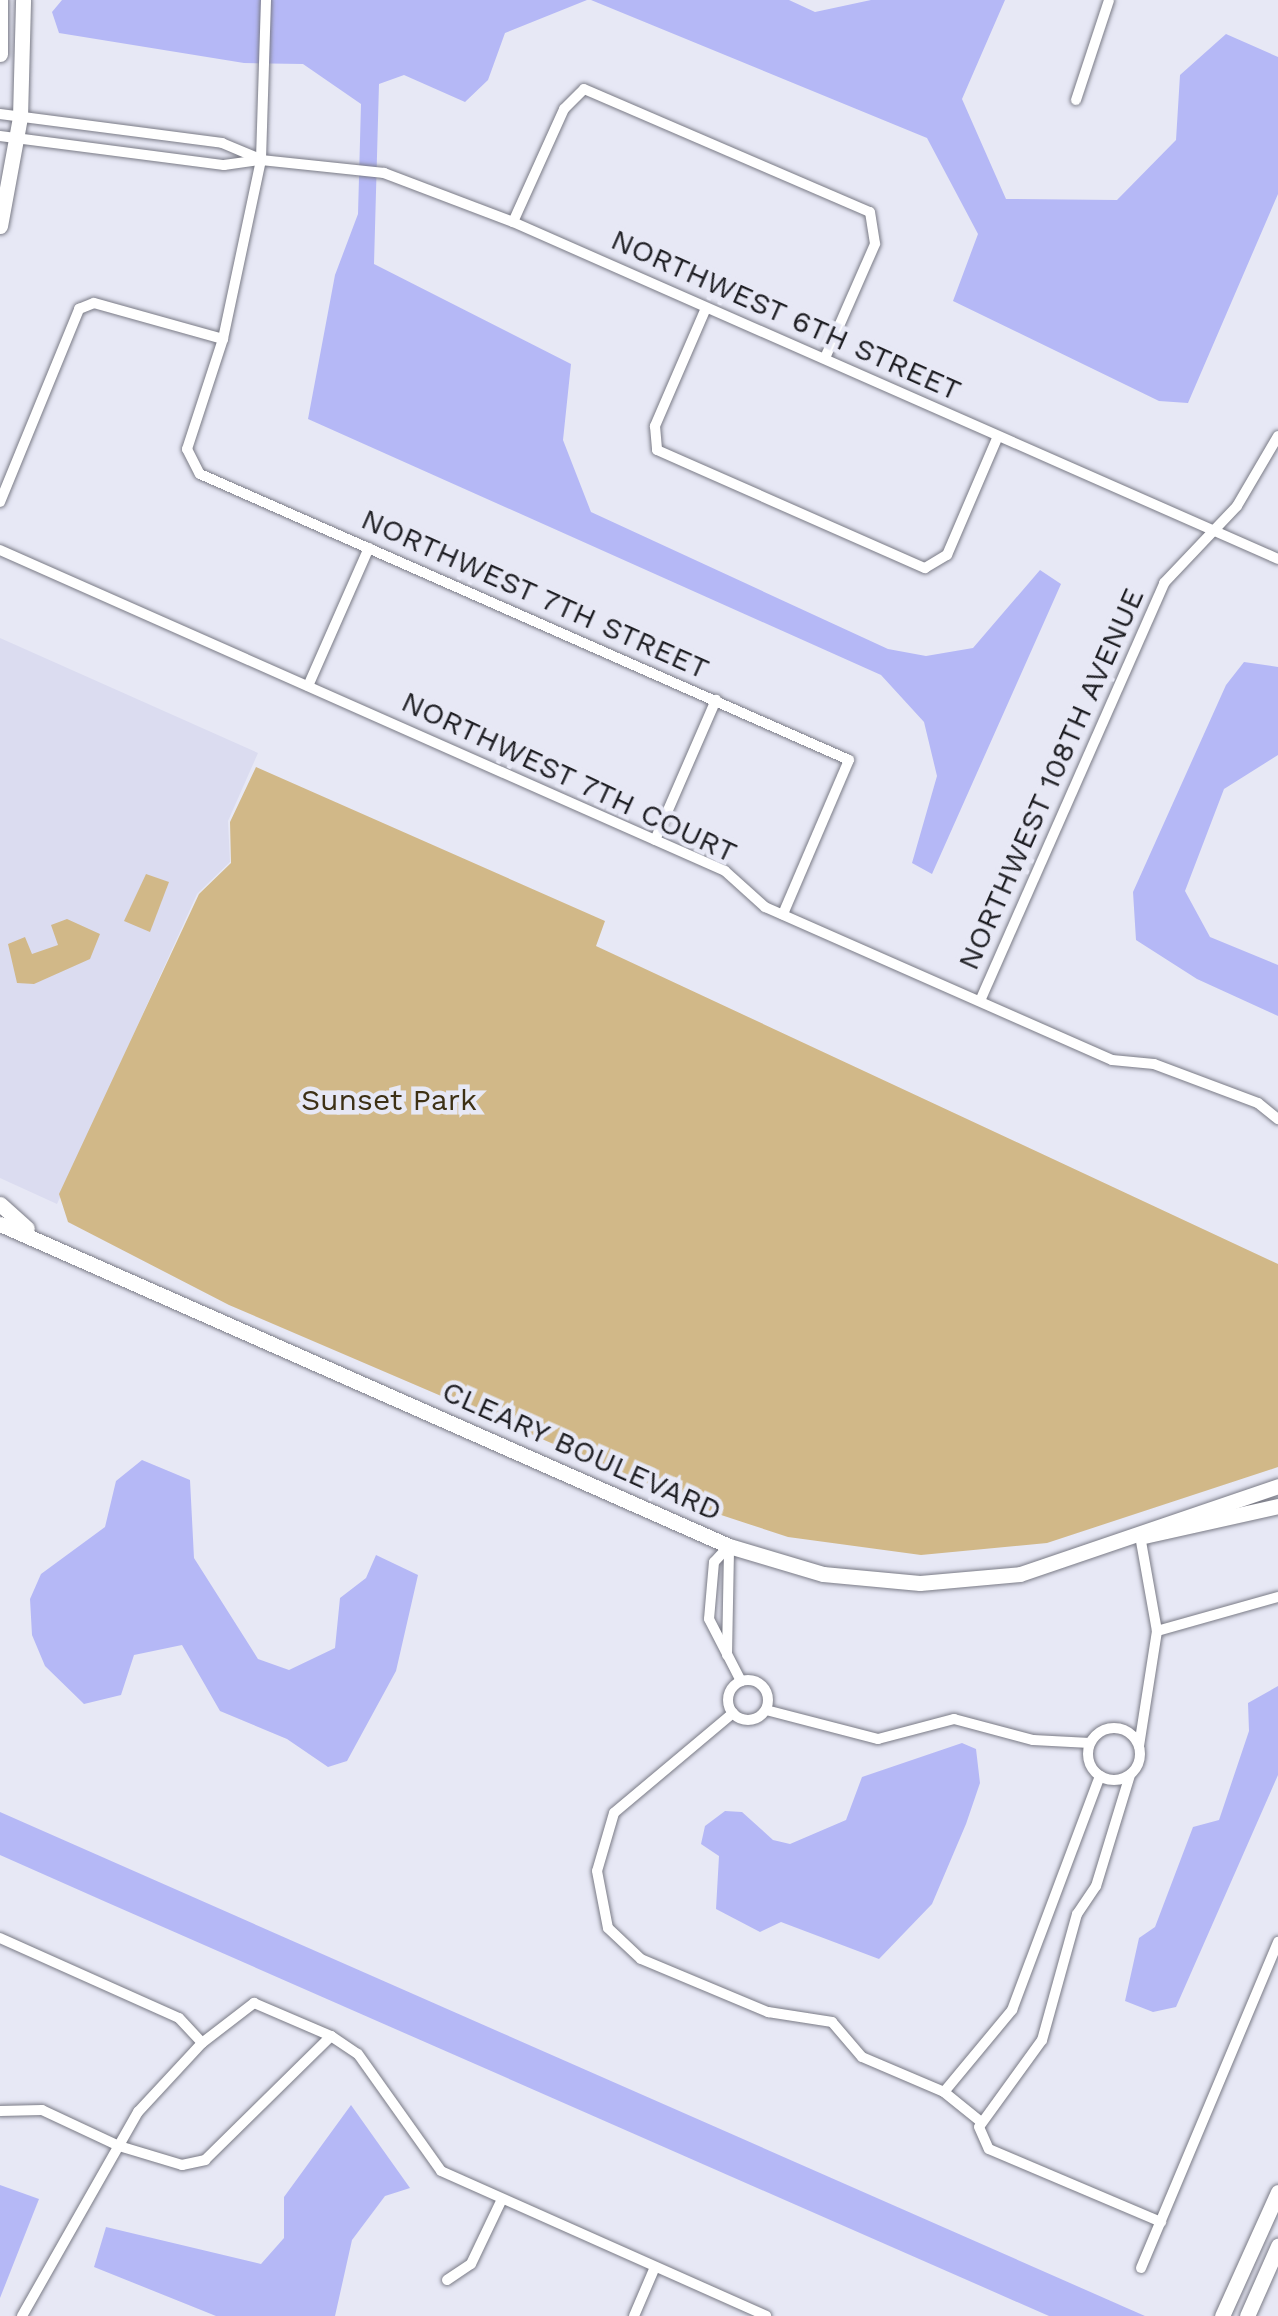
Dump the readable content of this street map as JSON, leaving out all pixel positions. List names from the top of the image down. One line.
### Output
{"streets":{"street":["NORTHWEST 6TH STREET","NORTHWEST 7TH STREET","NORTHWEST 7TH COURT","NORTHWEST 108TH AVENUE","CLEARY BOULEVARD"]},"crossings":[["NORTHWEST 6TH STREET","NORTHWEST 108TH AVENUE"],["NORTHWEST 7TH STREET","NORTHWEST 7TH COURT"],["NORTHWEST 7TH COURT","NORTHWEST 108TH AVENUE"]],"parks":["Sunset Park"]}
